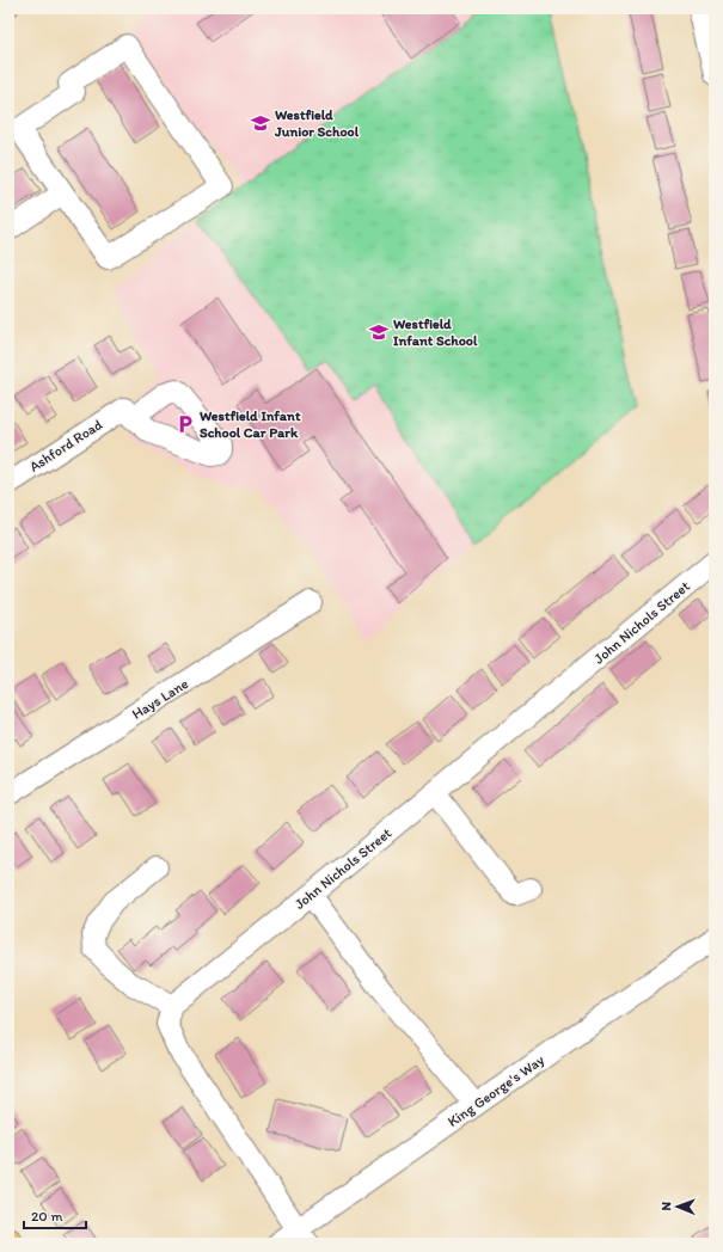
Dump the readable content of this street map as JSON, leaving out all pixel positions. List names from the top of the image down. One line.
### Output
{"streets":{"street":["Ashford Road","John Nichols Street","Hays Lane","King George's Way"]},"places":{"school or university":["Westfield Junior School","Westfield Infant School"],"parking":["Westfield Infant School Car Park"]},"scale_bar":"20 m","north":"left"}
